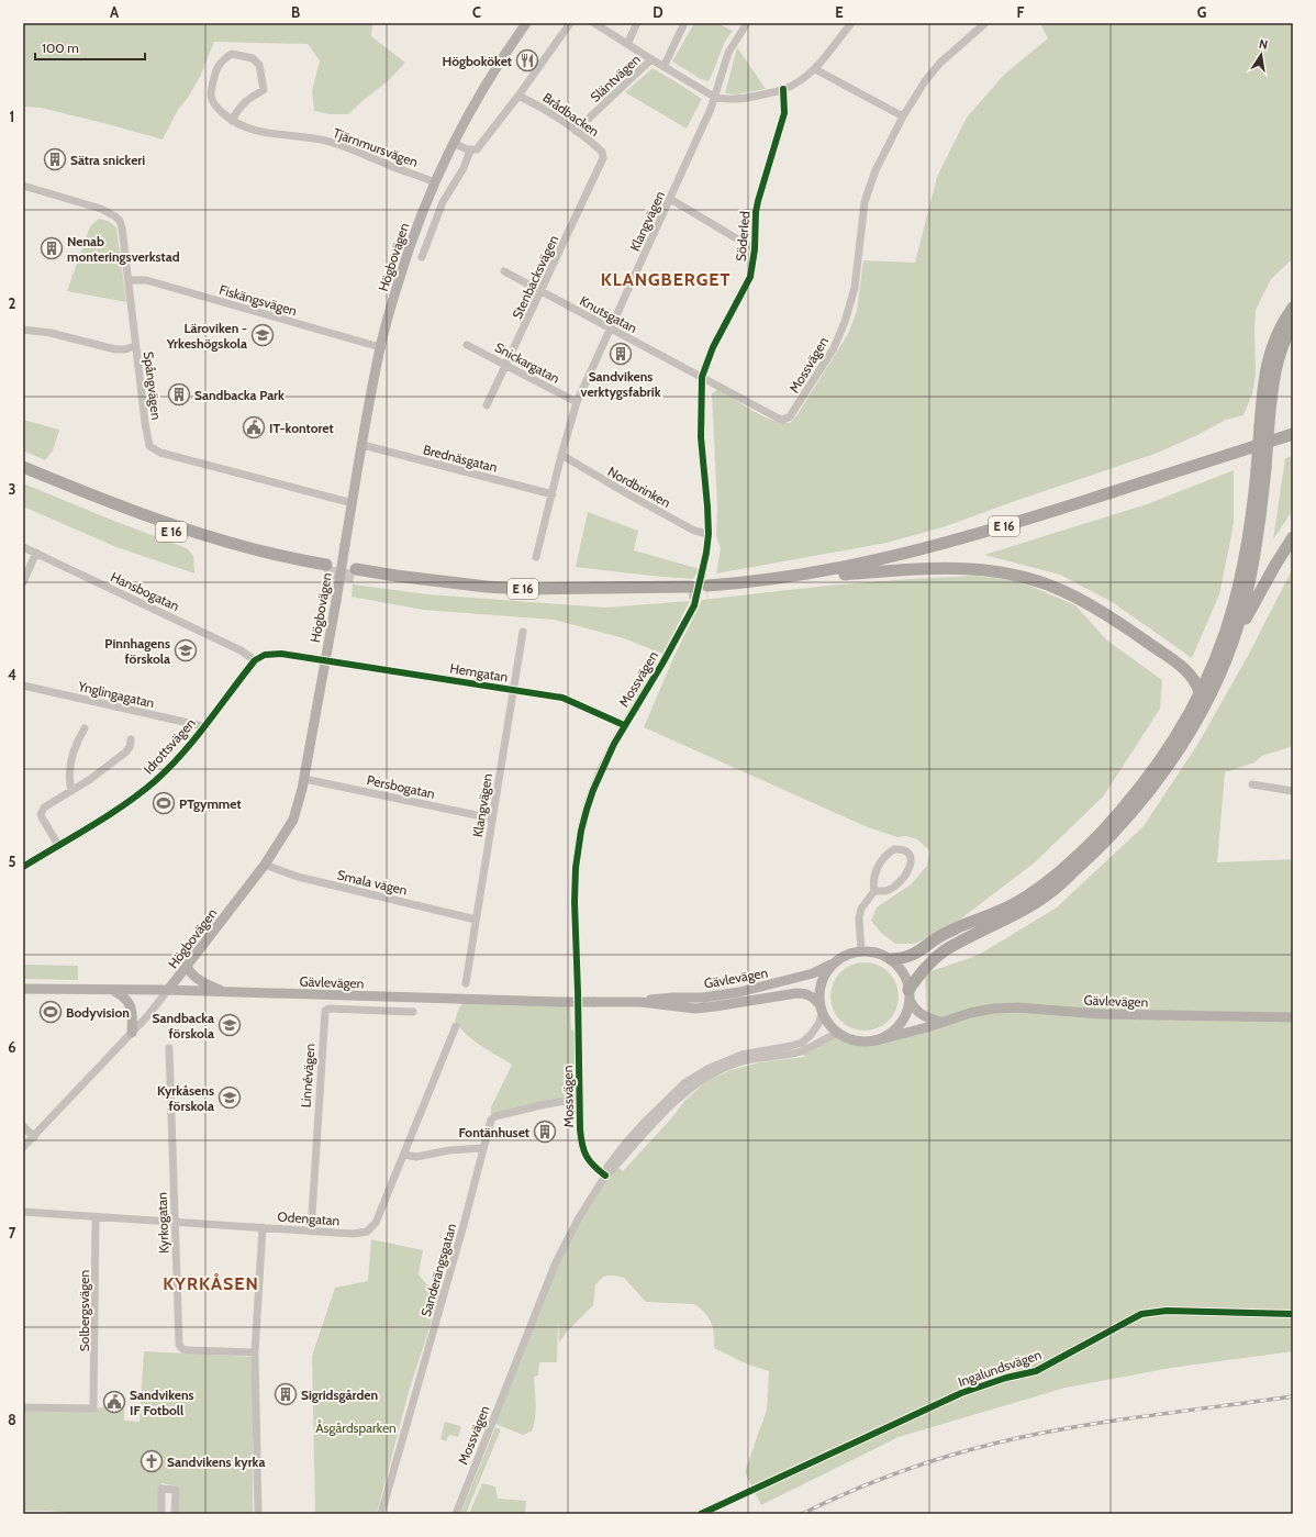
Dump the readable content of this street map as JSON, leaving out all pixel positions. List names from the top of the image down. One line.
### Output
{"streets":{"highway":["E 16"],"main road":["Högbovägen","Gävlevägen"],"street":["Släntvägen","Brådbacken","Tjärnmursvägen","Klangvägen","Söderled","Stenbacksvägen","Fiskängsvägen","Knutsgatan","Snickargatan","Mossvägen","Spångvägen","Brednäsgatan","Nordbrinken","Hansbogatan","Hemgatan","Ynglingagatan","Idrottsvägen","Persbogatan","Smala vägen","Linnévägen","Odengatan","Kyrkogatan","Sanderängsgatan","Solbergsvägen","Ingalundsvägen"]},"crossings":[["Släntvägen","Brådbacken"],["Brådbacken","Stenbacksvägen"],["Tjärnmursvägen","Högbovägen"],["Klangvägen","Knutsgatan"],["Klangvägen","Snickargatan"],["Klangvägen","Brednäsgatan"],["Klangvägen","Nordbrinken"],["Klangvägen","Hemgatan"],["Klangvägen","Persbogatan"],["Klangvägen","Smala vägen"],["Söderled","Knutsgatan"],["Söderled","Mossvägen"],["Högbovägen","Fiskängsvägen"],["Högbovägen","Spångvägen"],["Högbovägen","Brednäsgatan"],["Högbovägen","Hemgatan"],["Högbovägen","Persbogatan"],["Högbovägen","Smala vägen"],["Högbovägen","Gävlevägen"],["Stenbacksvägen","Knutsgatan"],["Stenbacksvägen","Snickargatan"],["Fiskängsvägen","Spångvägen"],["Knutsgatan","Mossvägen"],["Mossvägen","Nordbrinken"],["Mossvägen","E 16"],["Mossvägen","Hemgatan"],["Mossvägen","Gävlevägen"],["Mossvägen","Sanderängsgatan"],["Hansbogatan","Idrottsvägen"],["Ynglingagatan","Idrottsvägen"],["Linnévägen","Odengatan"],["Odengatan","Kyrkogatan"],["Odengatan","Solbergsvägen"]],"districts":["KLANGBERGET","KYRKÅSEN"],"parks":["Åsgårdsparken"],"places":{"restaurant":["Högboköket"],"building":["Sätra snickeri","Nenab monteringsverkstad","Sandvikens verktygsfabrik","Sandbacka Park","Fontänhuset","Sigridsgården"],"school or university":["Läroviken - Yrkeshögskola","Pinnhagens förskola","Sandbacka förskola","Kyrkåsens förskola"],"public building":["IT-kontoret","Sandvikens IF Fotboll"],"sports":["PTgymmet","Bodyvision"],"church":["Sandvikens kyrka"]},"scale_bar":"100 m","north":"top","grid":{"columns":["A","B","C","D","E","F","G"],"rows":["1","2","3","4","5","6","7","8"]}}
